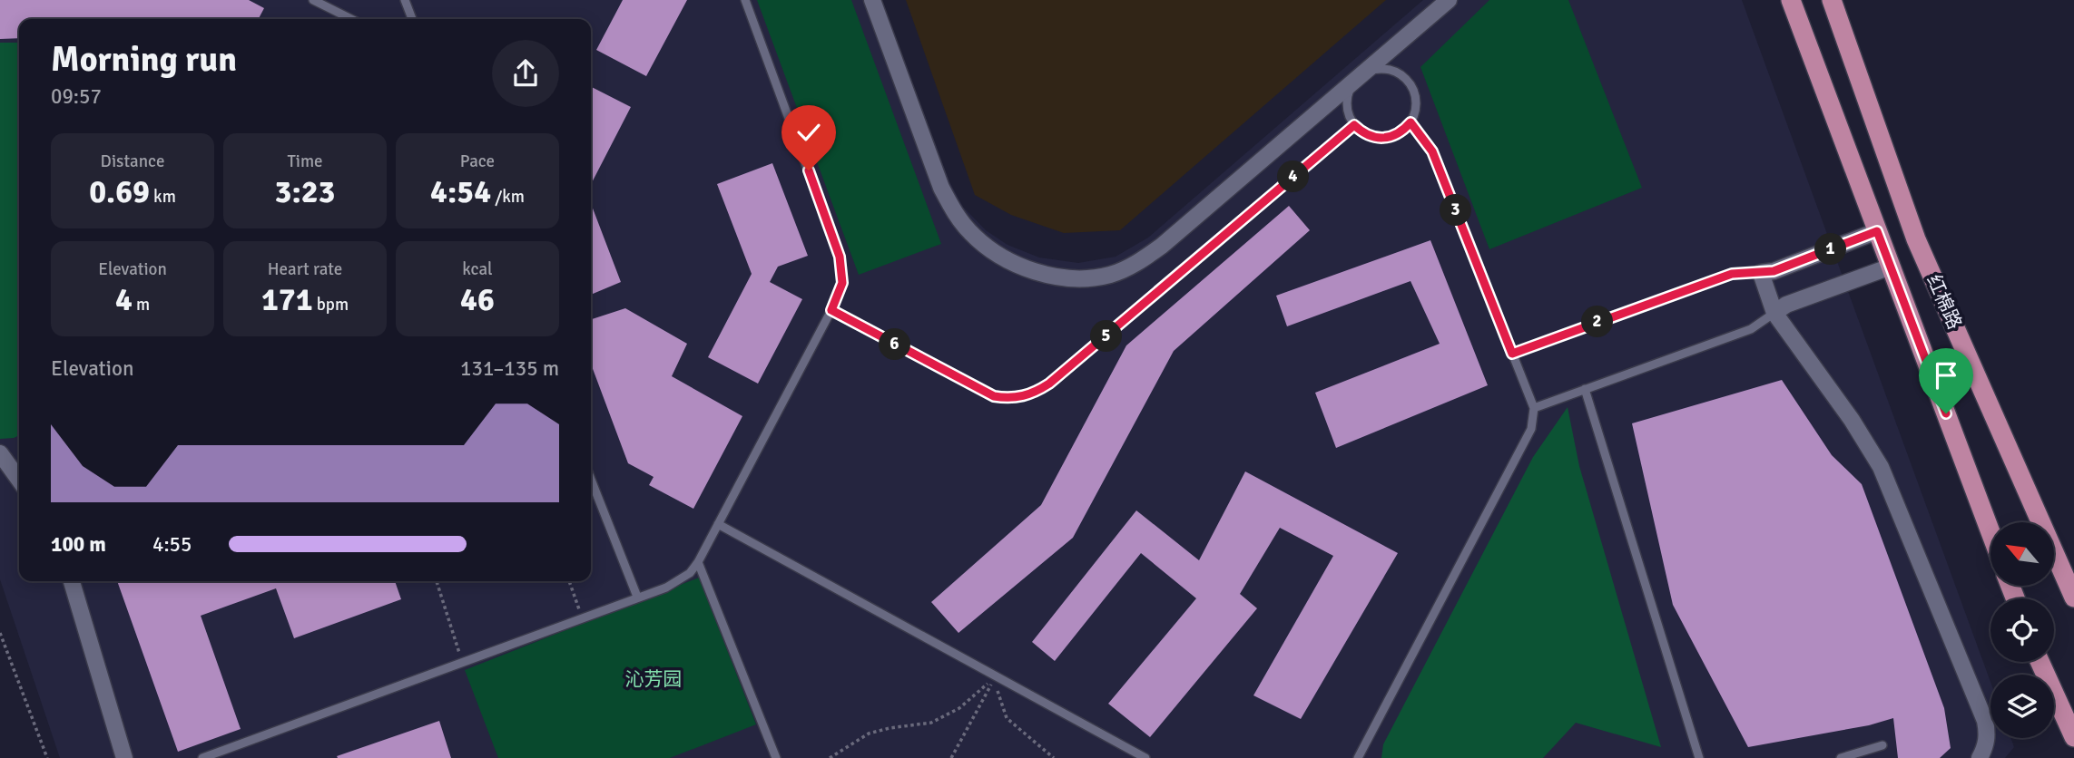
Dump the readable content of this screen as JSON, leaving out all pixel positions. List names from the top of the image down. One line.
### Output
{"streets":{"main road":["红棉路"]},"parks":["沁芳园"],"north":"top left","page":{"heading":["Morning run","09:57"],"stats":[["Distance","0.69 km"],["Time","3:23"],["Pace","4:54 /km"],["Elevation","4 m"],["Heart rate","171 bpm"],["kcal","46"]],"pins":["4","3","1","2","5","6"],"chart":["Elevation","131–135 m"],"list":[{"name":"100 m","note":"4:55"}]}}
